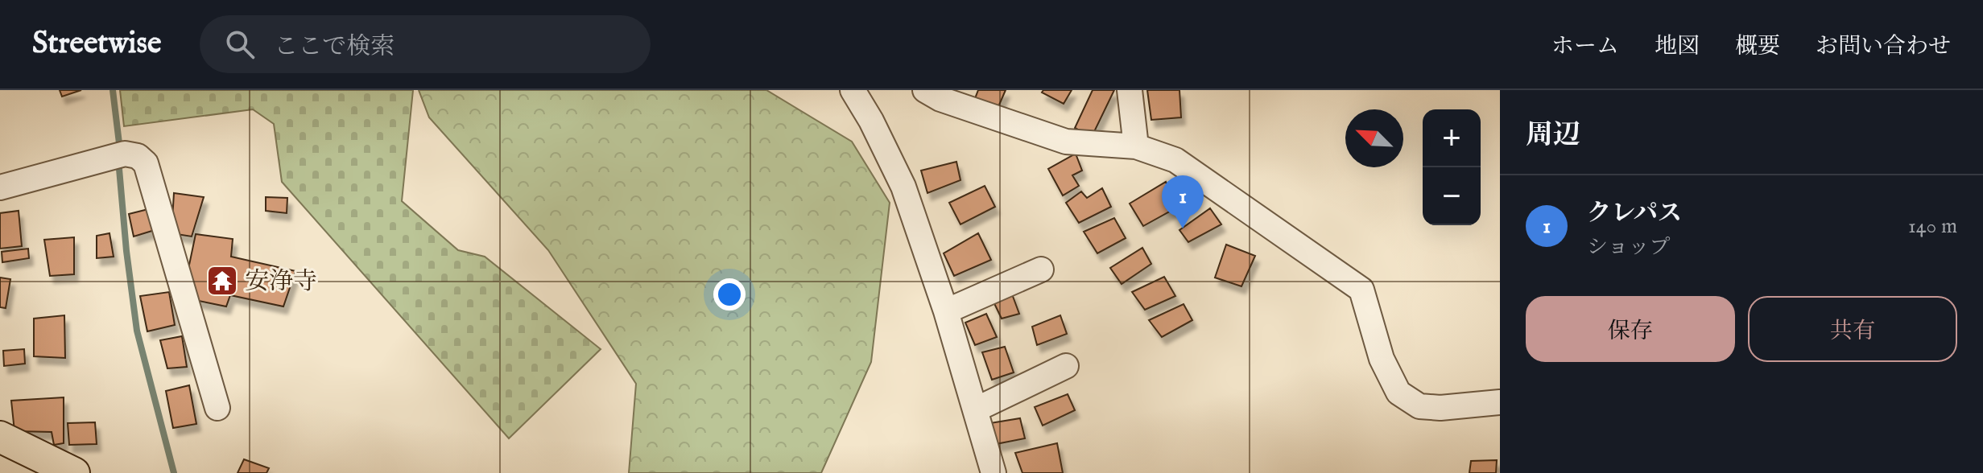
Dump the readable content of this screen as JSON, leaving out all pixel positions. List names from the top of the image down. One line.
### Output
{"places":{"temple":["安浄寺"]},"north":"top left","page":{"header":"Streetwise","search":"ここで検索","nav":["ホーム","地図","概要","お問い合わせ"],"heading":"周辺","map_buttons":["+","−"],"list":[{"mark":"1","name":"クレパス","note":"ショップ","value":"140 m"}],"pins":"1","buttons":["保存","共有"]}}
